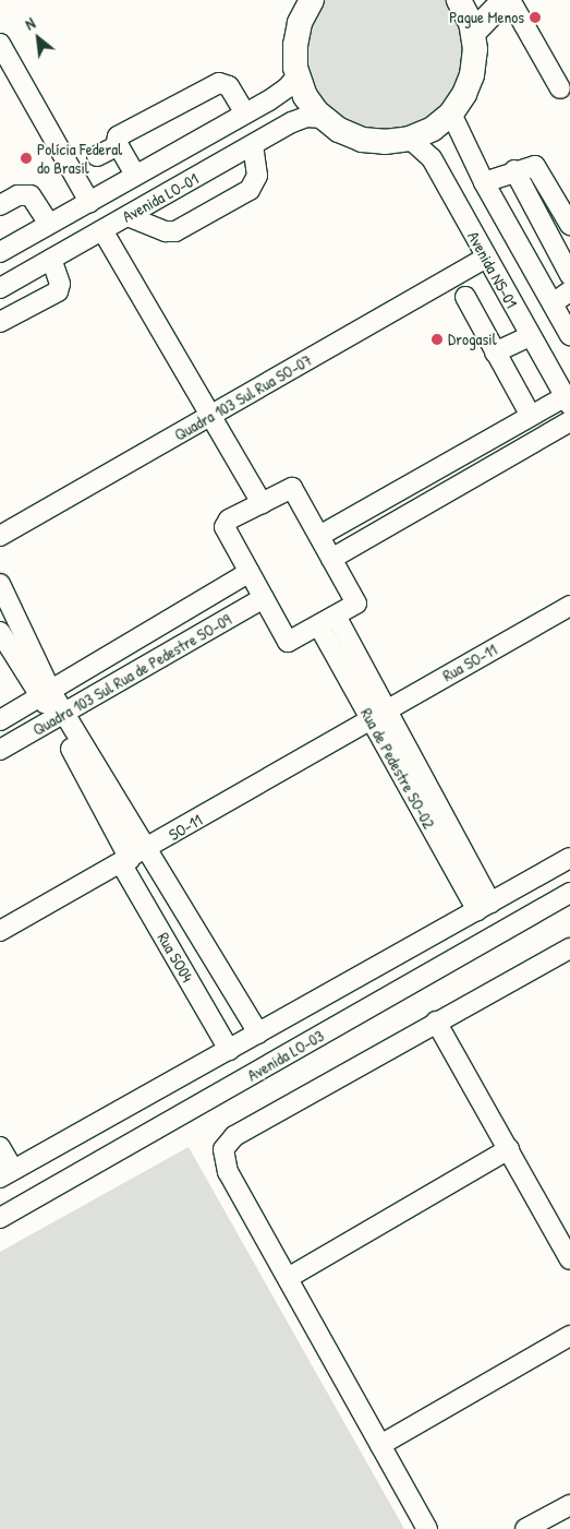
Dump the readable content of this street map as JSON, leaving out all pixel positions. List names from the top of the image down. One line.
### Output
{"streets":{"street":["Avenida LO-01","Avenida NS-01","Quadra 103 Sul Rua SO-07","Rua SO-11","Quadra 103 Sul Rua de Pedestre SO-09","Rua de Pedestre SO-02","SO-11","Rua SO04","Avenida LO-03"]},"crossings":[["Avenida NS-01","Quadra 103 Sul Rua SO-07"],["Rua SO-11","Rua de Pedestre SO-02"],["Rua SO-11","SO-11"],["Rua de Pedestre SO-02","SO-11"],["Rua de Pedestre SO-02","Avenida LO-03"],["SO-11","Rua SO04"],["Rua SO04","Avenida LO-03"]],"places":["Pague Menos","Polícia Federal do Brasil","Drogasil"],"north":"top left"}
